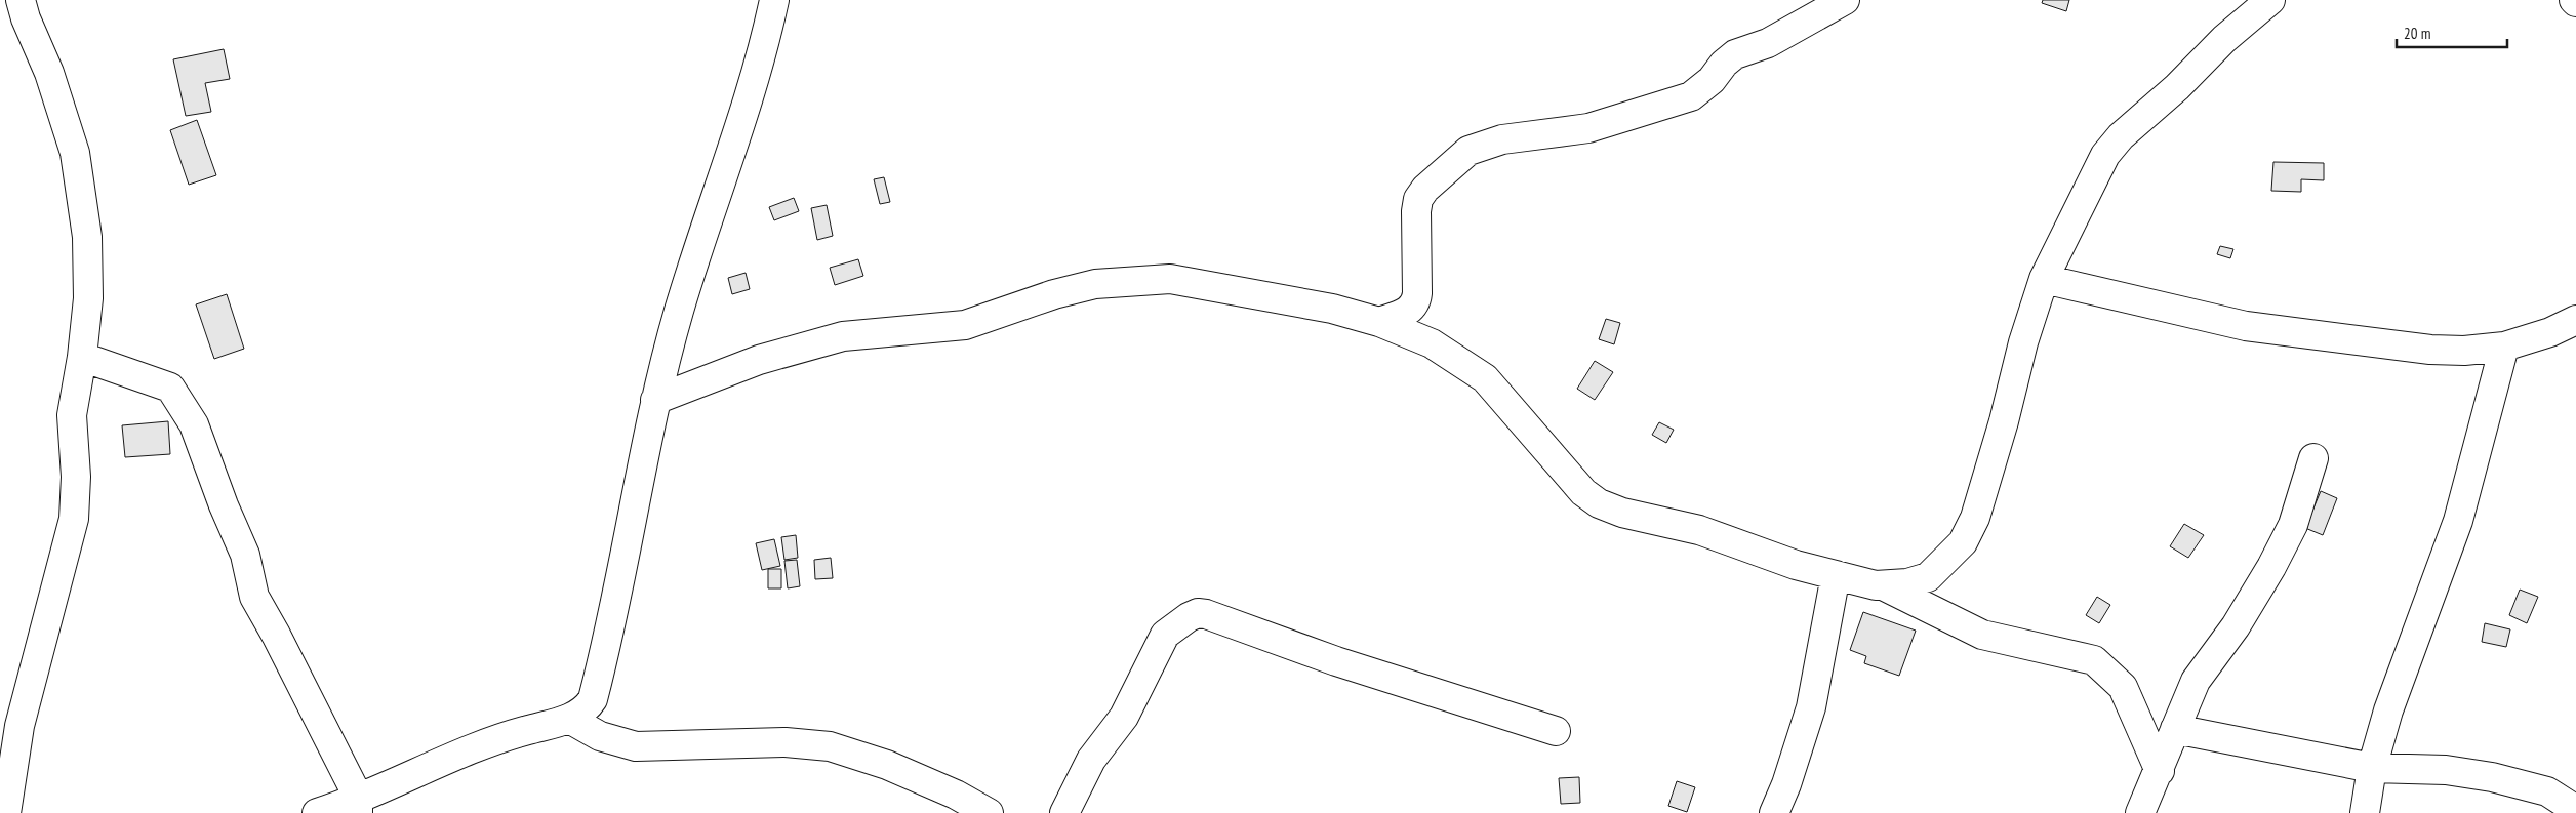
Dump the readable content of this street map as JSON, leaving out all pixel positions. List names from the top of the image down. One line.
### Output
{"scale_bar":"20 m"}
